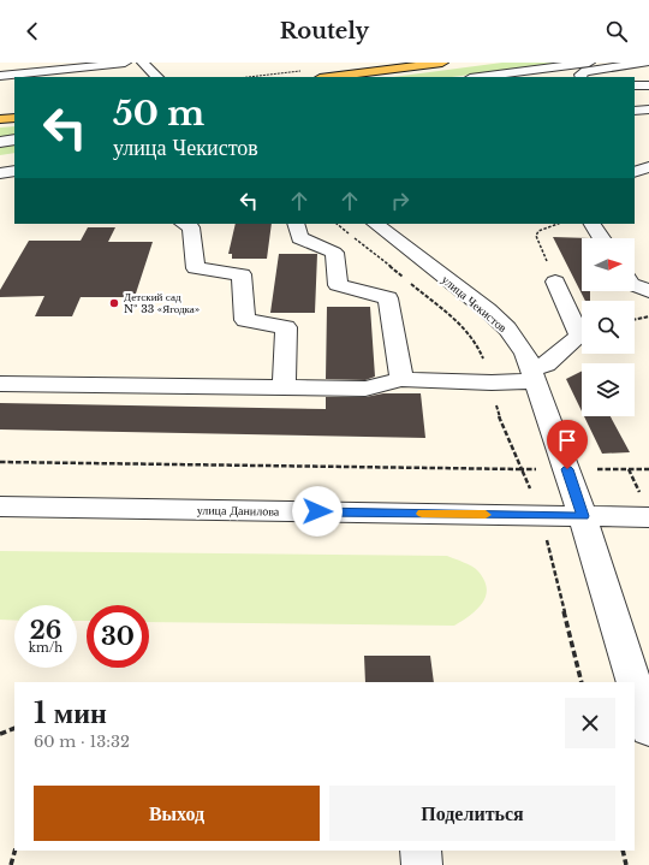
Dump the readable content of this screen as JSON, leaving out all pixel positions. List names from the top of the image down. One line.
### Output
{"streets":{"street":["улица Чекистов","улица Данилова"]},"crossings":[["улица Чекистов","улица Данилова"]],"places":["Детский сад № 33 «Ягодка»"],"north":"right","page":{"header":"Routely","turn":["50 m","улица Чекистов"],"speed":"26 km/h","limit":"30","heading":["1 мин","60 m · 13:32"],"buttons":["Выход","Поделиться"]}}
